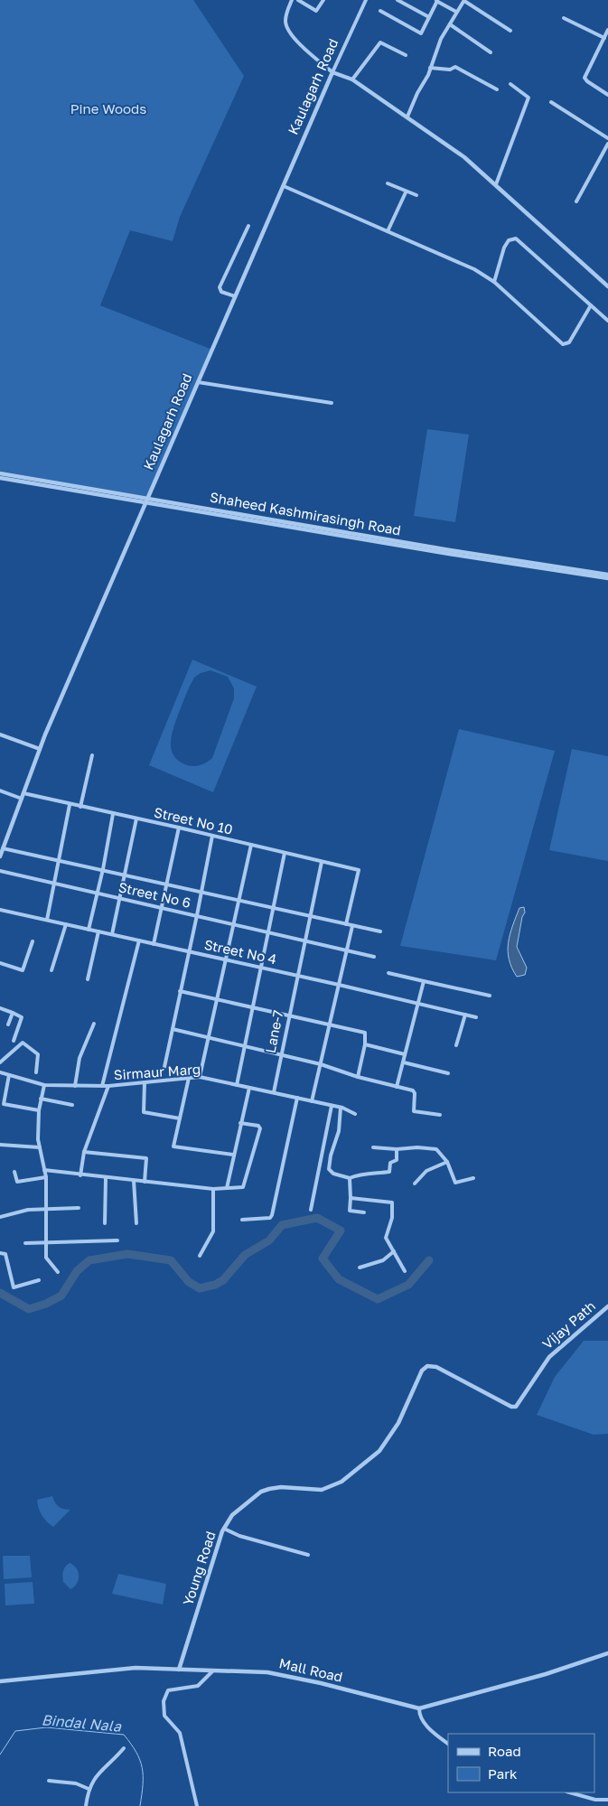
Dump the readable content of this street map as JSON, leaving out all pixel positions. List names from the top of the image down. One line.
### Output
{"streets":{"street":["Kaulagarh Road","Shaheed Kashmirasingh Road","Street No 10","Street No 6","Street No 4","Lane-7","Sirmaur Marg","Vijay Path","Young Road","Mall Road"]},"crossings":[["Kaulagarh Road","Shaheed Kashmirasingh Road"],["Kaulagarh Road","Street No 10"],["Street No 10","Lane-7"],["Street No 6","Lane-7"],["Street No 4","Lane-7"],["Lane-7","Sirmaur Marg"],["Vijay Path","Young Road"],["Young Road","Mall Road"]],"water":["Bindal Nala"],"parks":["Pine Woods"],"legend":["Road","Park"]}
